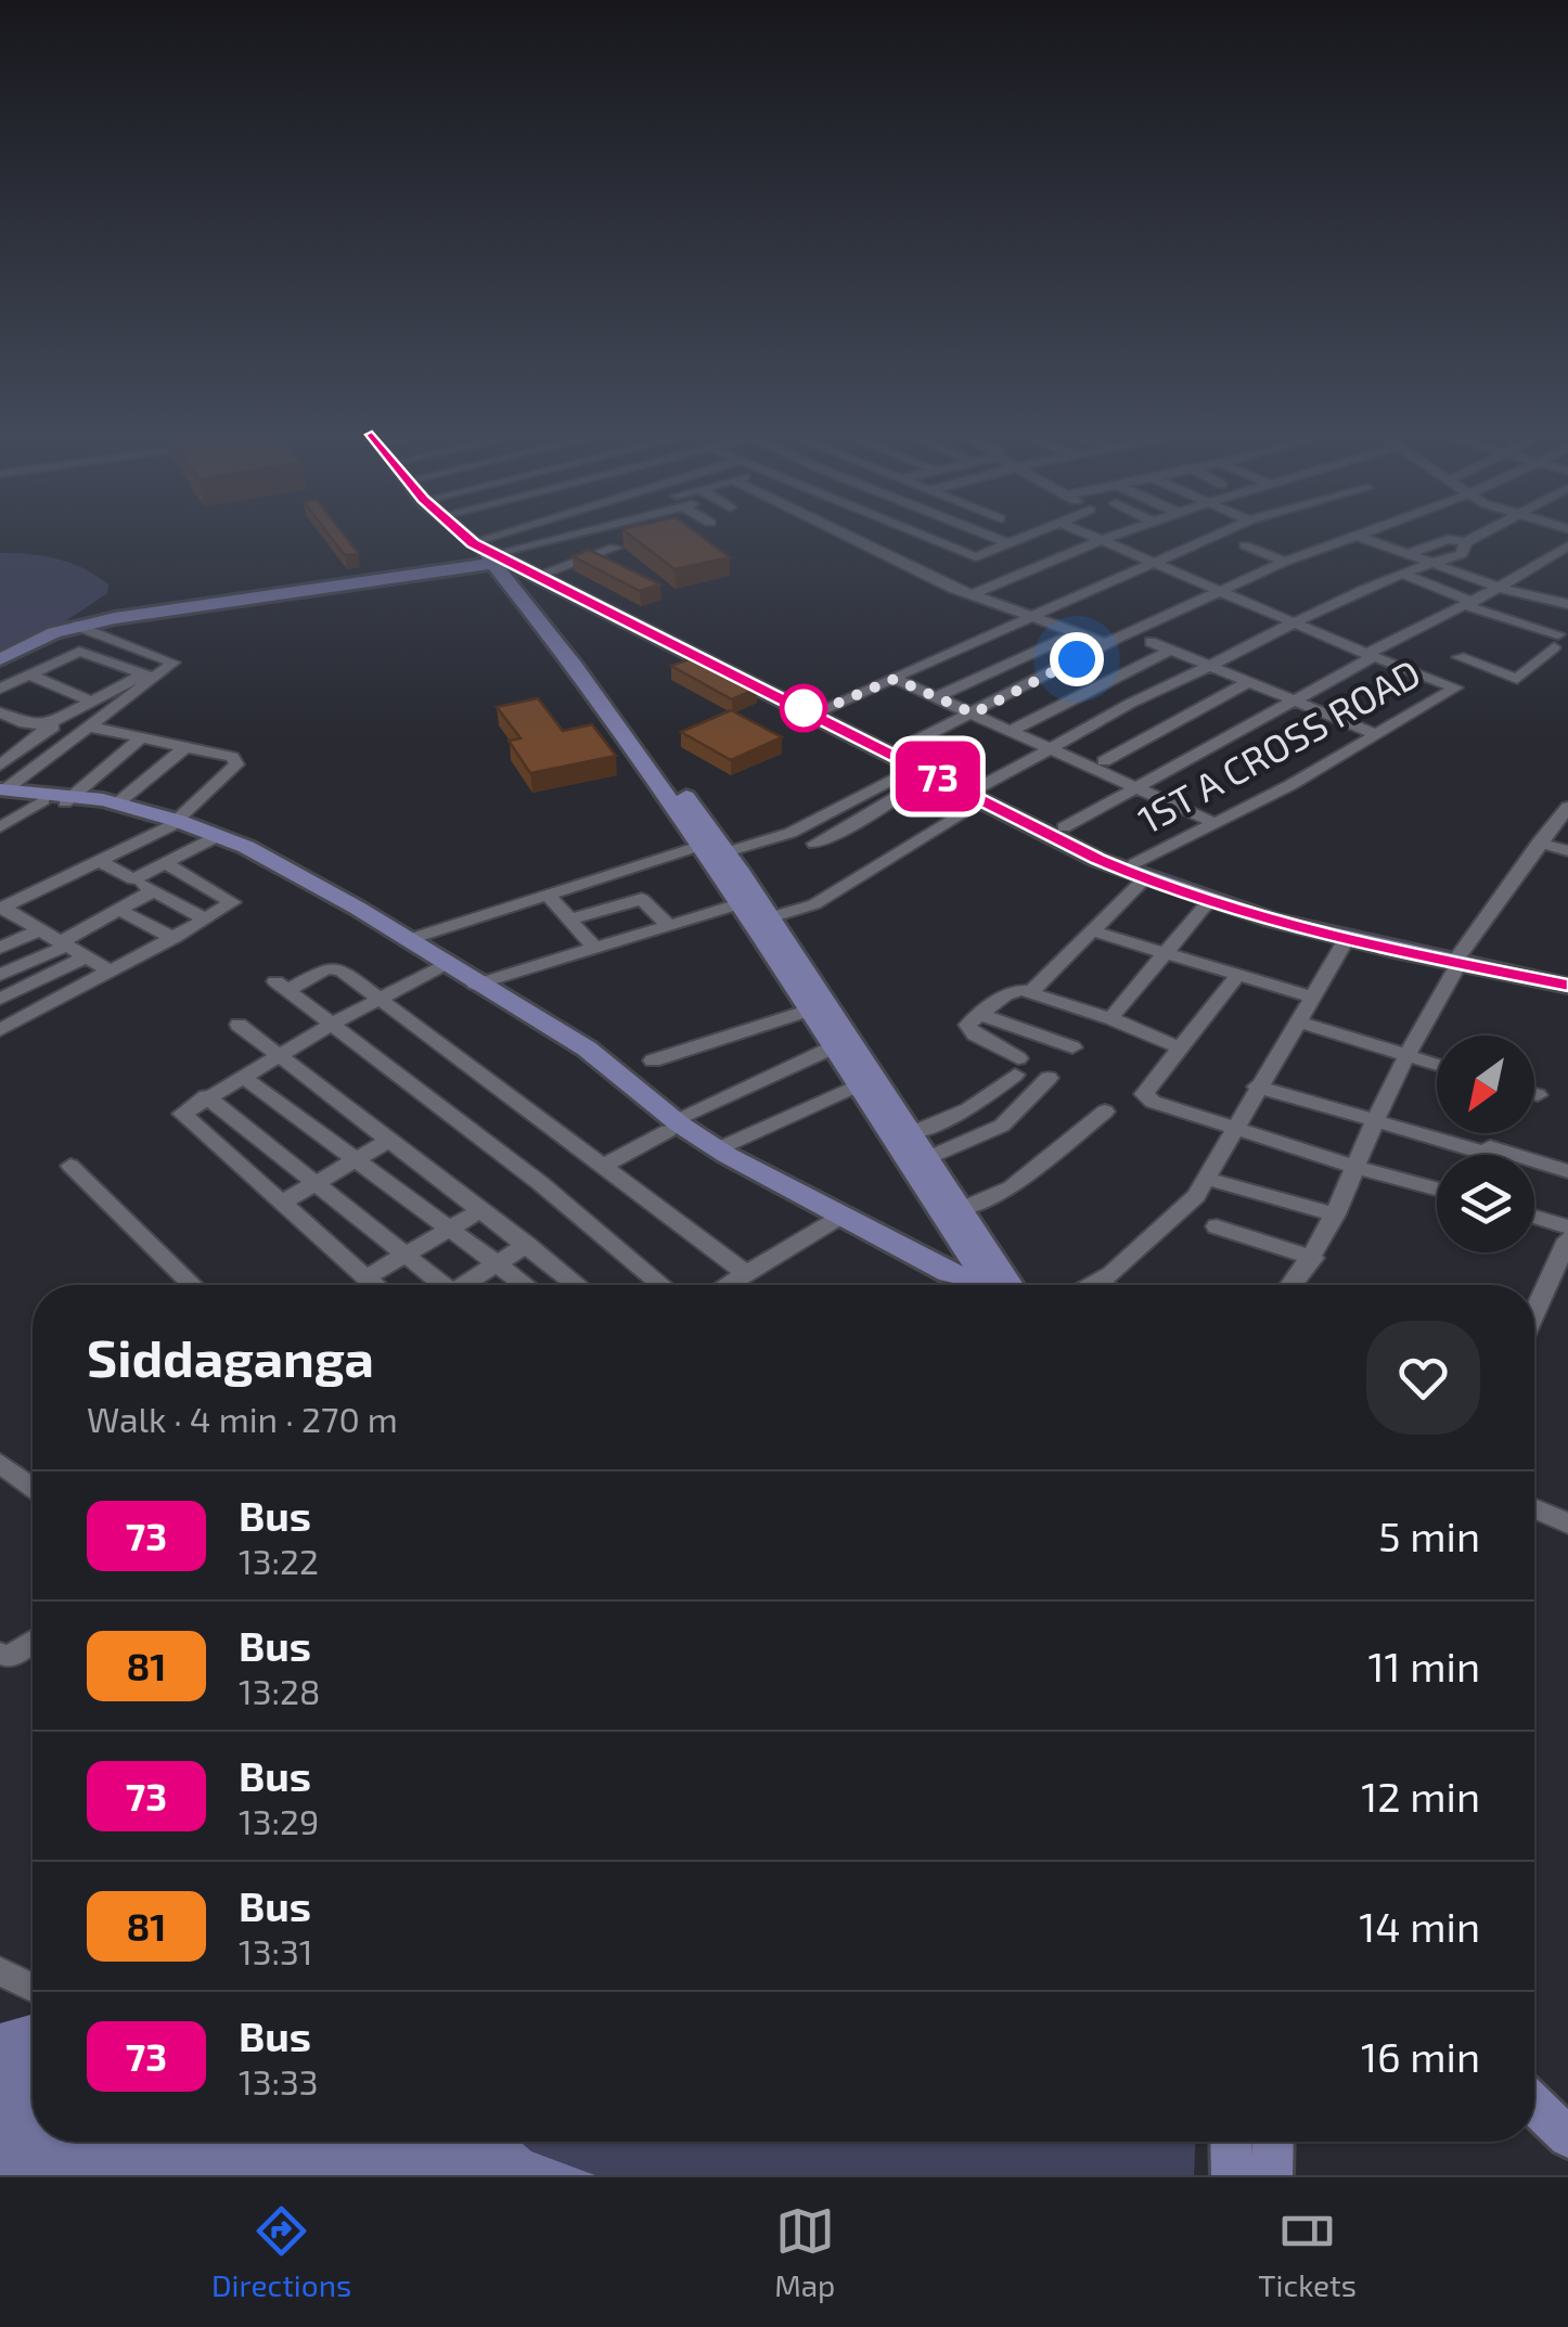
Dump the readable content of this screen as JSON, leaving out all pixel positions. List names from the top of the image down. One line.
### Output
{"streets":{"street":["1ST A CROSS ROAD"]},"lines":["bus line 73"],"north":"bottom left","page":{"on_map":"73","heading":["Siddaganga","Walk · 4 min · 270 m"],"list":[{"mark":"73","name":"Bus","note":"13:22","value":"5 min"},{"mark":"81","name":"Bus","note":"13:28","value":"11 min"},{"mark":"73","name":"Bus","note":"13:29","value":"12 min"},{"mark":"81","name":"Bus","note":"13:31","value":"14 min"},{"mark":"73","name":"Bus","note":"13:33","value":"16 min"}],"tabs":["Directions","Map","Tickets"]}}
